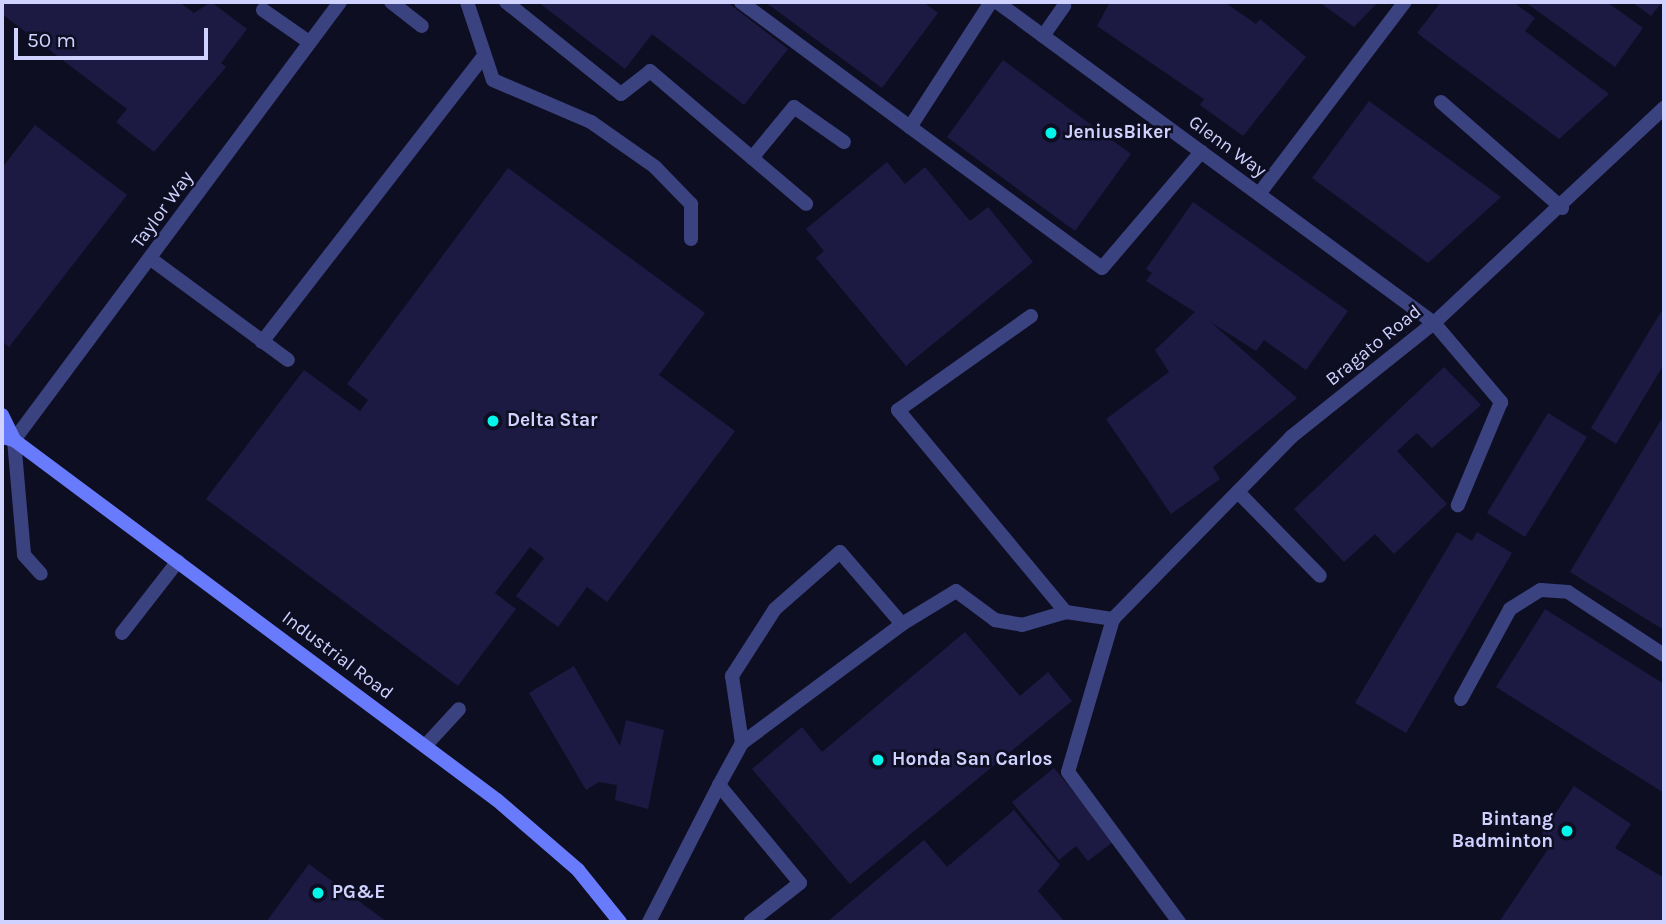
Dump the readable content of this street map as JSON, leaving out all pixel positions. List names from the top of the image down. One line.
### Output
{"streets":{"main road":["Industrial Road"],"street":["Glenn Way","Taylor Way","Bragato Road"]},"crossings":[["Glenn Way","Bragato Road"],["Taylor Way","Industrial Road"]],"places":["JeniusBiker","Delta Star","Honda San Carlos","Bintang Badminton","PG&E"],"scale_bar":"50 m"}
